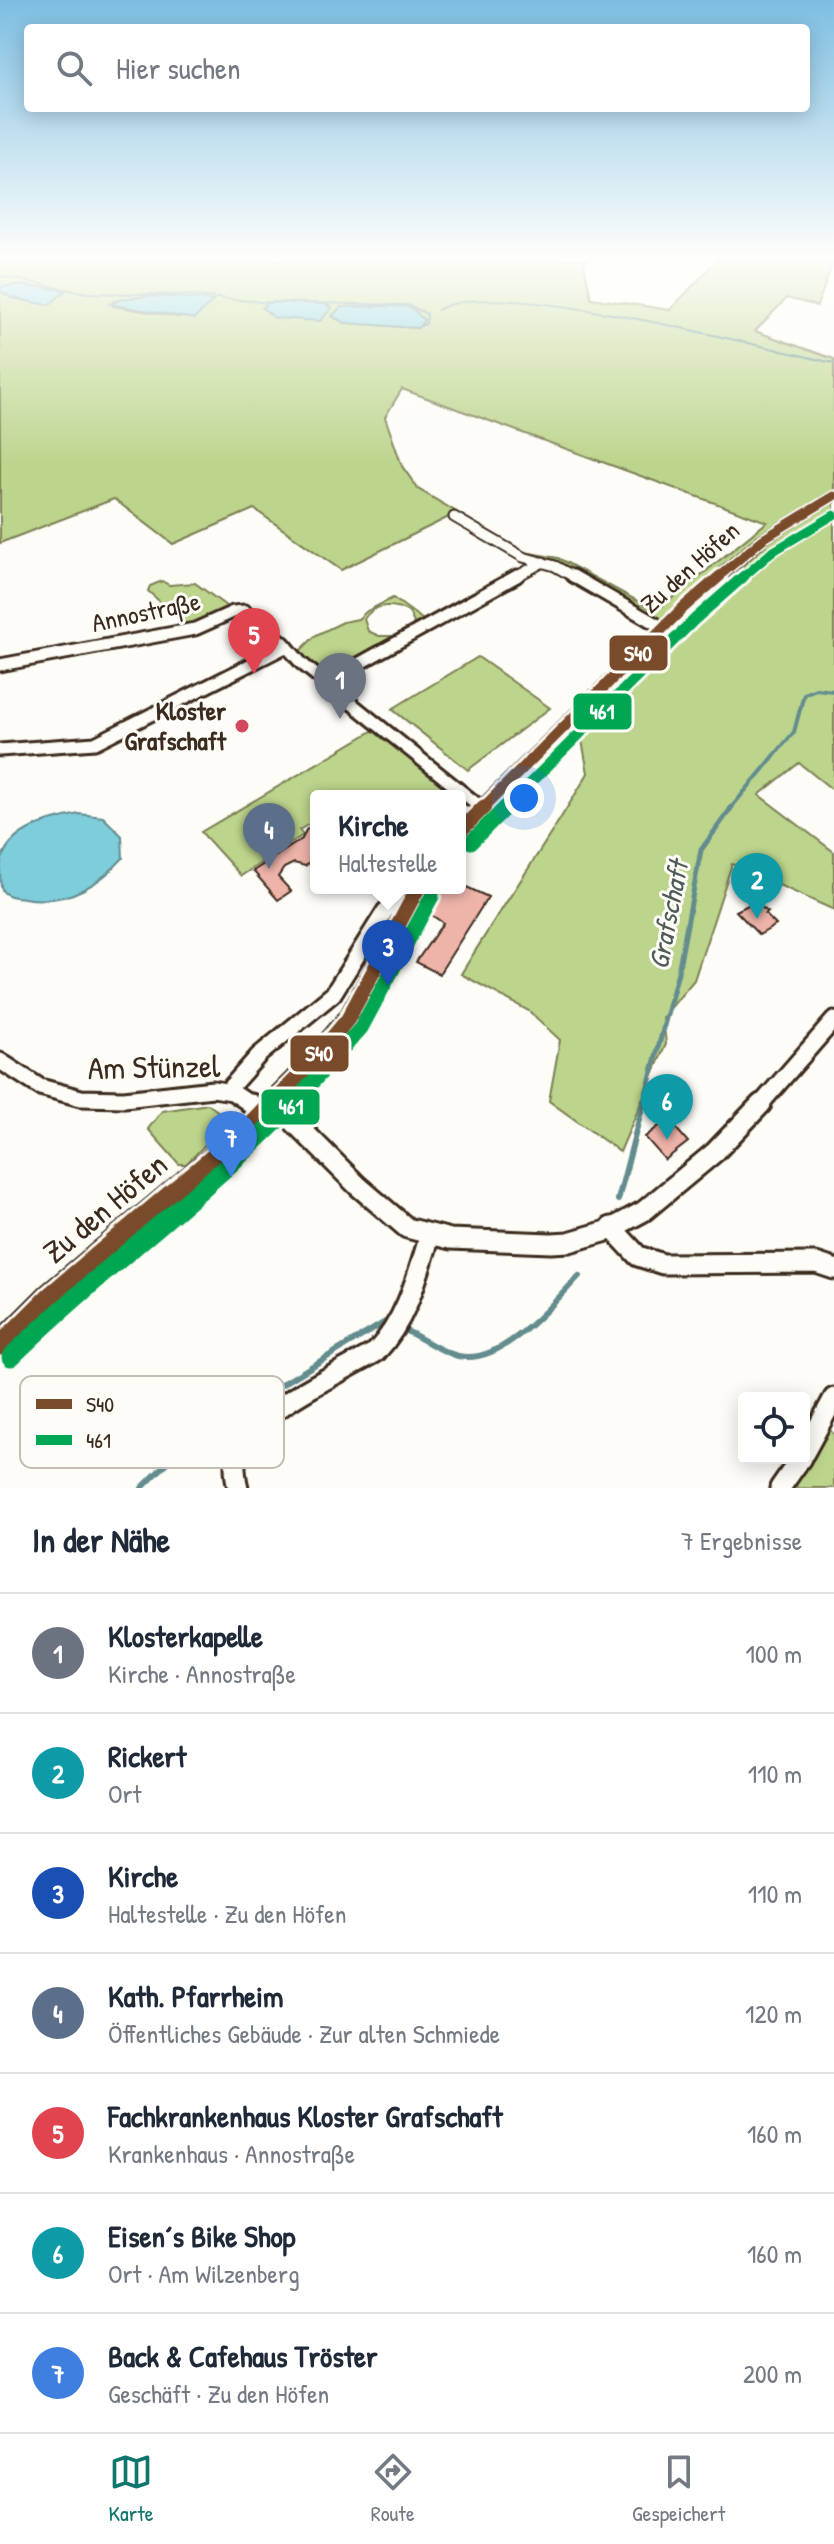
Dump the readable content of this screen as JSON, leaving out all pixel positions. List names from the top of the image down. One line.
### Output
{"streets":{"street":["Zu den Höfen","Annostraße","Am Stünzel"]},"crossings":[["Zu den Höfen","Annostraße"],["Zu den Höfen","Am Stünzel"]],"water":["Grafschaft"],"places":["Kloster Grafschaft"],"lines":["transit line S40","transit line 461"],"legend":["S40","461"],"page":{"search":"Hier suchen","pins":["5","1","4","2","3","6","7"],"popup":["Kirche","Haltestelle"],"heading":["In der Nähe","7 Ergebnisse"],"list":[{"mark":"1","name":"Klosterkapelle","note":"Kirche · Annostraße","value":"100 m"},{"mark":"2","name":"Rickert","note":"Ort","value":"110 m"},{"mark":"3","name":"Kirche","note":"Haltestelle · Zu den Höfen","value":"110 m"},{"mark":"4","name":"Kath. Pfarrheim","note":"Öffentliches Gebäude · Zur alten Schmiede","value":"120 m"},{"mark":"5","name":"Fachkrankenhaus Kloster Grafschaft","note":"Krankenhaus · Annostraße","value":"160 m"},{"mark":"6","name":"Eisen´s Bike Shop","note":"Ort · Am Wilzenberg","value":"160 m"},{"mark":"7","name":"Back & Cafehaus Tröster","note":"Geschäft · Zu den Höfen","value":"200 m"}],"nav":["Karte","Route","Gespeichert"]}}
